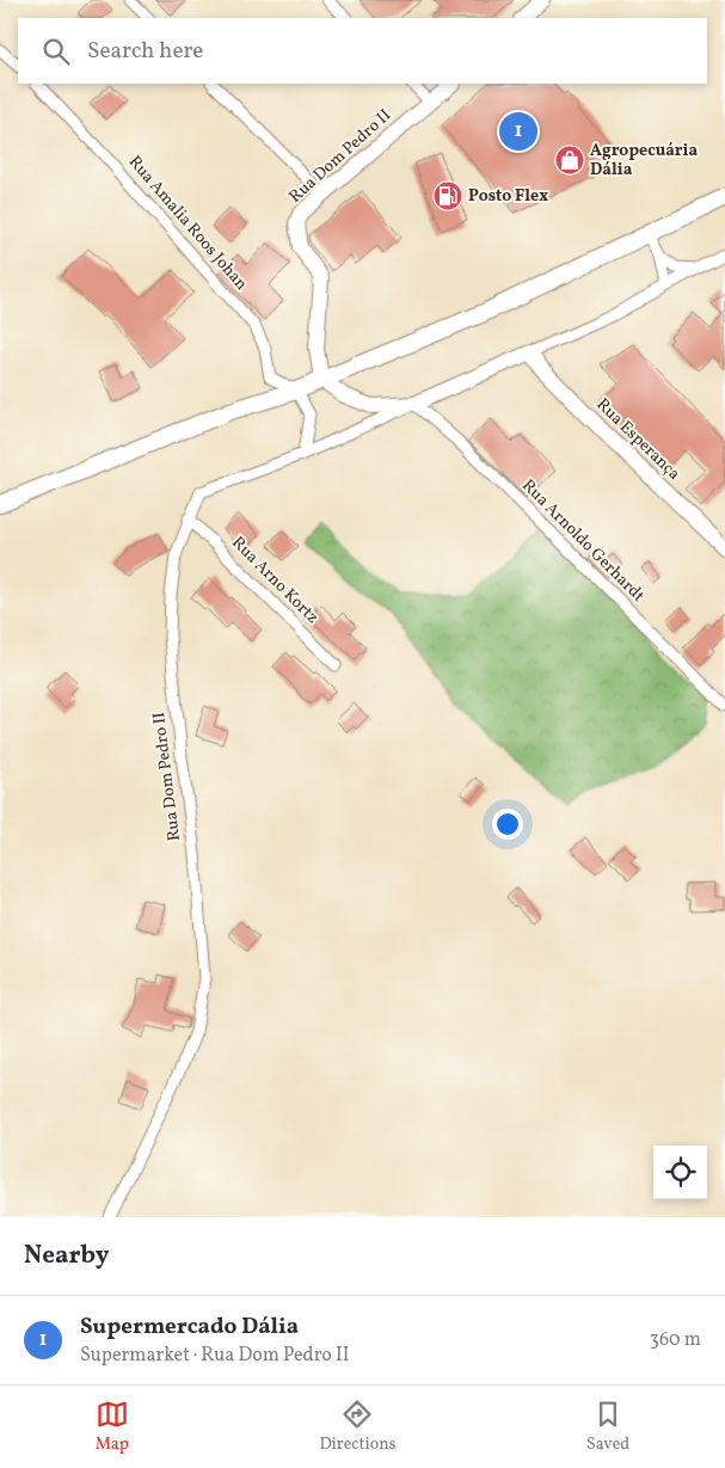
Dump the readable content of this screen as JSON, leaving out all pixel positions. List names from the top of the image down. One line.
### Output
{"streets":{"street":["Rua Dom Pedro II","Rua Amalia Roos Johan","Rua Esperança","Rua Arnoldo Gerhardt","Rua Arno Kortz"]},"crossings":[["Rua Dom Pedro II","Rua Arnoldo Gerhardt"],["Rua Dom Pedro II","Rua Arno Kortz"]],"places":{"shop":["Agropecuária Dália"],"fuel station":["Posto Flex"]},"page":{"search":"Search here","pins":"1","heading":"Nearby","list":[{"mark":"1","name":"Supermercado Dália","note":"Supermarket · Rua Dom Pedro II","value":"360 m"}],"nav":["Map","Directions","Saved"]}}
